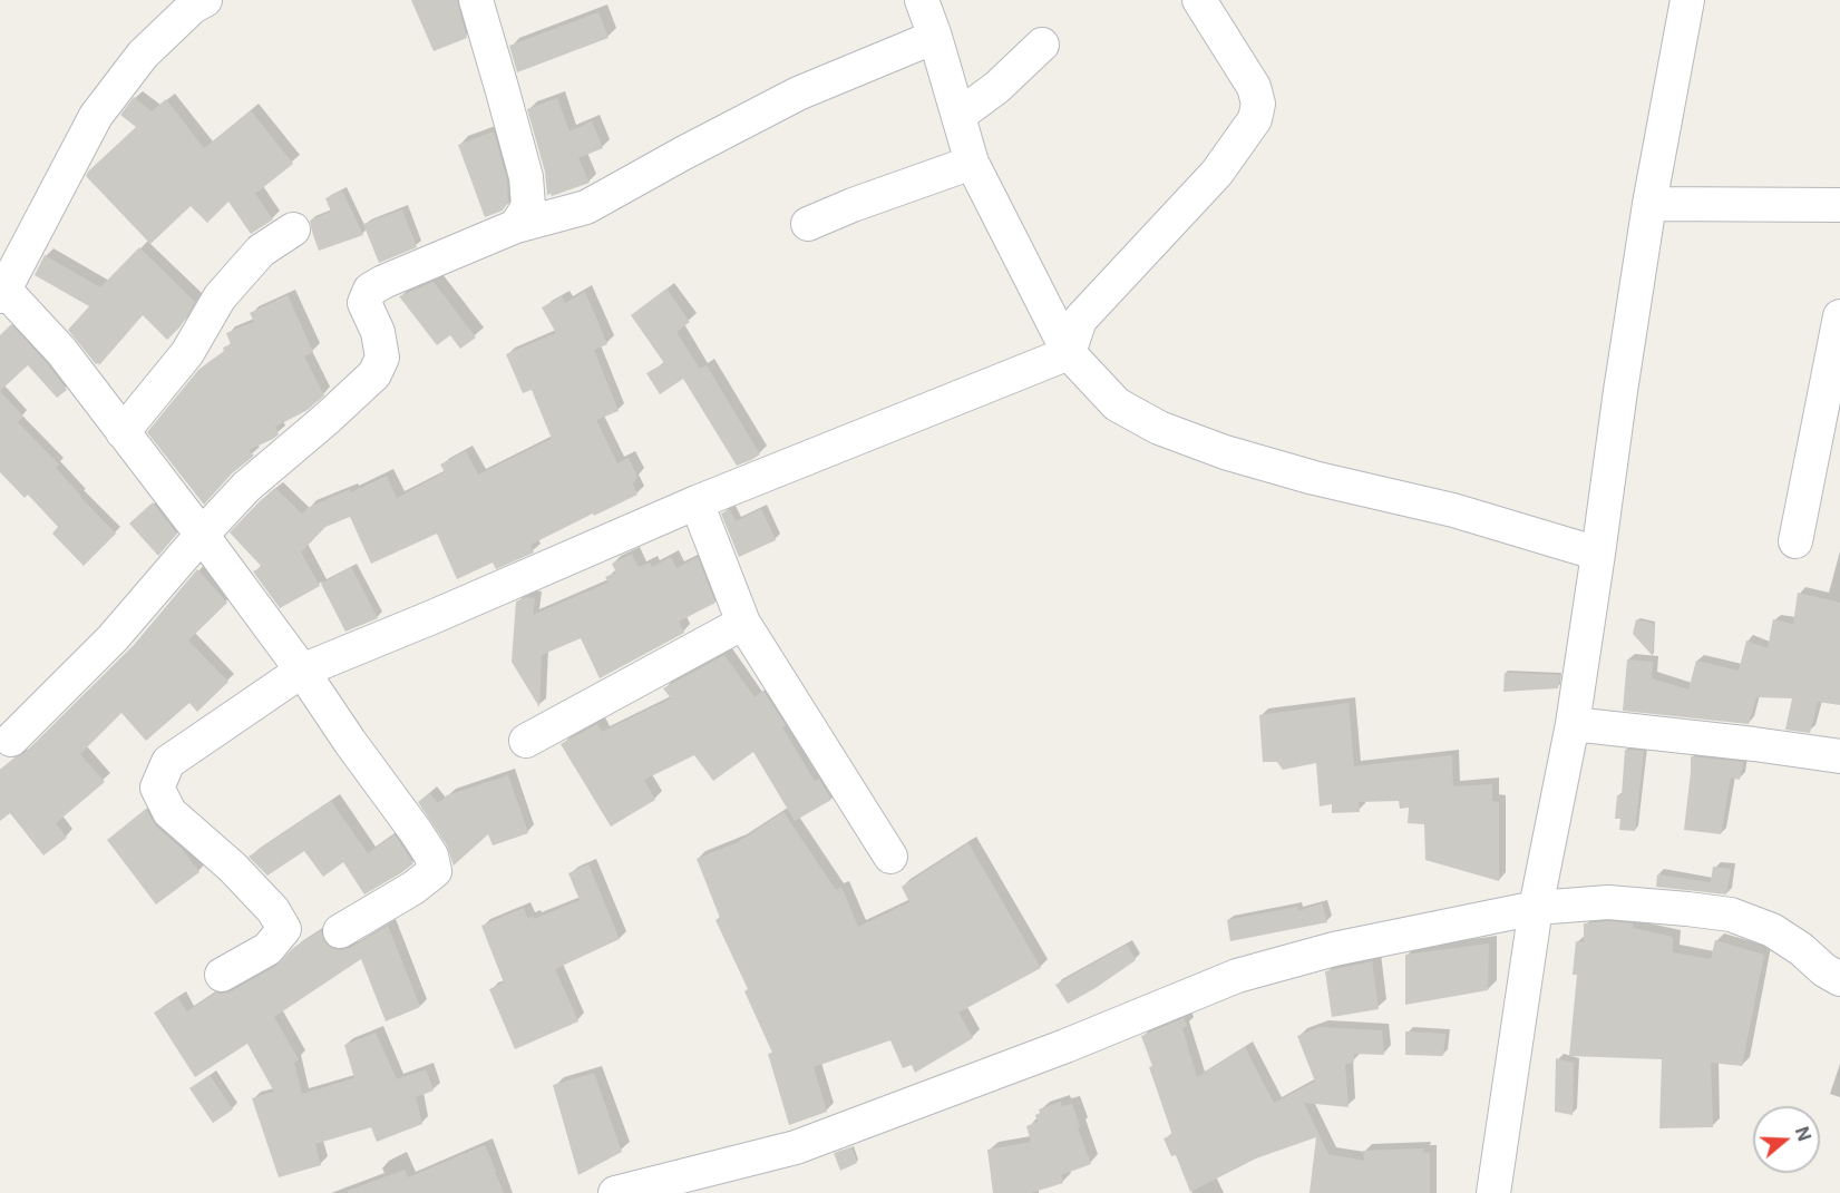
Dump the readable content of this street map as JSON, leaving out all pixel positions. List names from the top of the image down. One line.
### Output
{"north":"right"}
